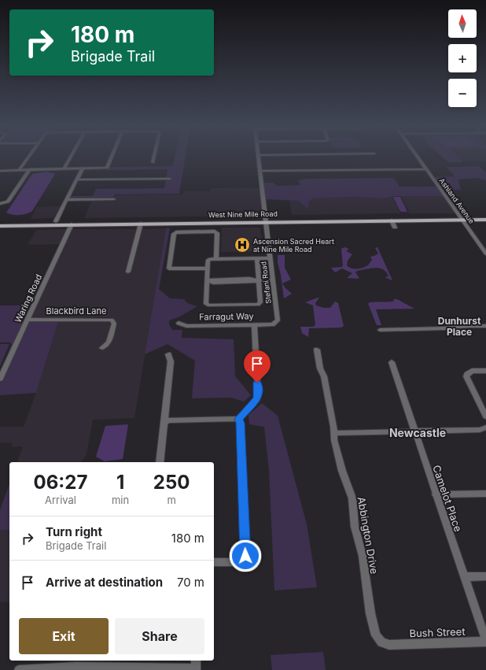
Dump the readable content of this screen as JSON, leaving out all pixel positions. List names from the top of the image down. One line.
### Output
{"streets":{"main road":["West Nine Mile Road"],"street":["Ashland Avenue","Stefani Road","Waring Road","Blackbird Lane","Farragut Way","Camelot Place","Abbington Drive","Bush Street"]},"crossings":[["Ashland Avenue","West Nine Mile Road"],["West Nine Mile Road","Stefani Road"],["West Nine Mile Road","Waring Road"],["Stefani Road","Farragut Way"],["Waring Road","Blackbird Lane"],["Camelot Place","Bush Street"],["Abbington Drive","Bush Street"]],"districts":["Dunhurst Place","Newcastle"],"places":{"hospital":["Ascension Sacred Heart at Nine Mile Road"]},"north":"top","page":{"map_buttons":["+","−"],"turn":["180 m","Brigade Trail"],"eta":["06:27","Arrival","1","min","250","m"],"list":[{"name":"Turn right","note":"Brigade Trail","value":"180 m"},{"name":"Arrive at destination","value":"70 m"}],"buttons":["Exit","Share"]}}
